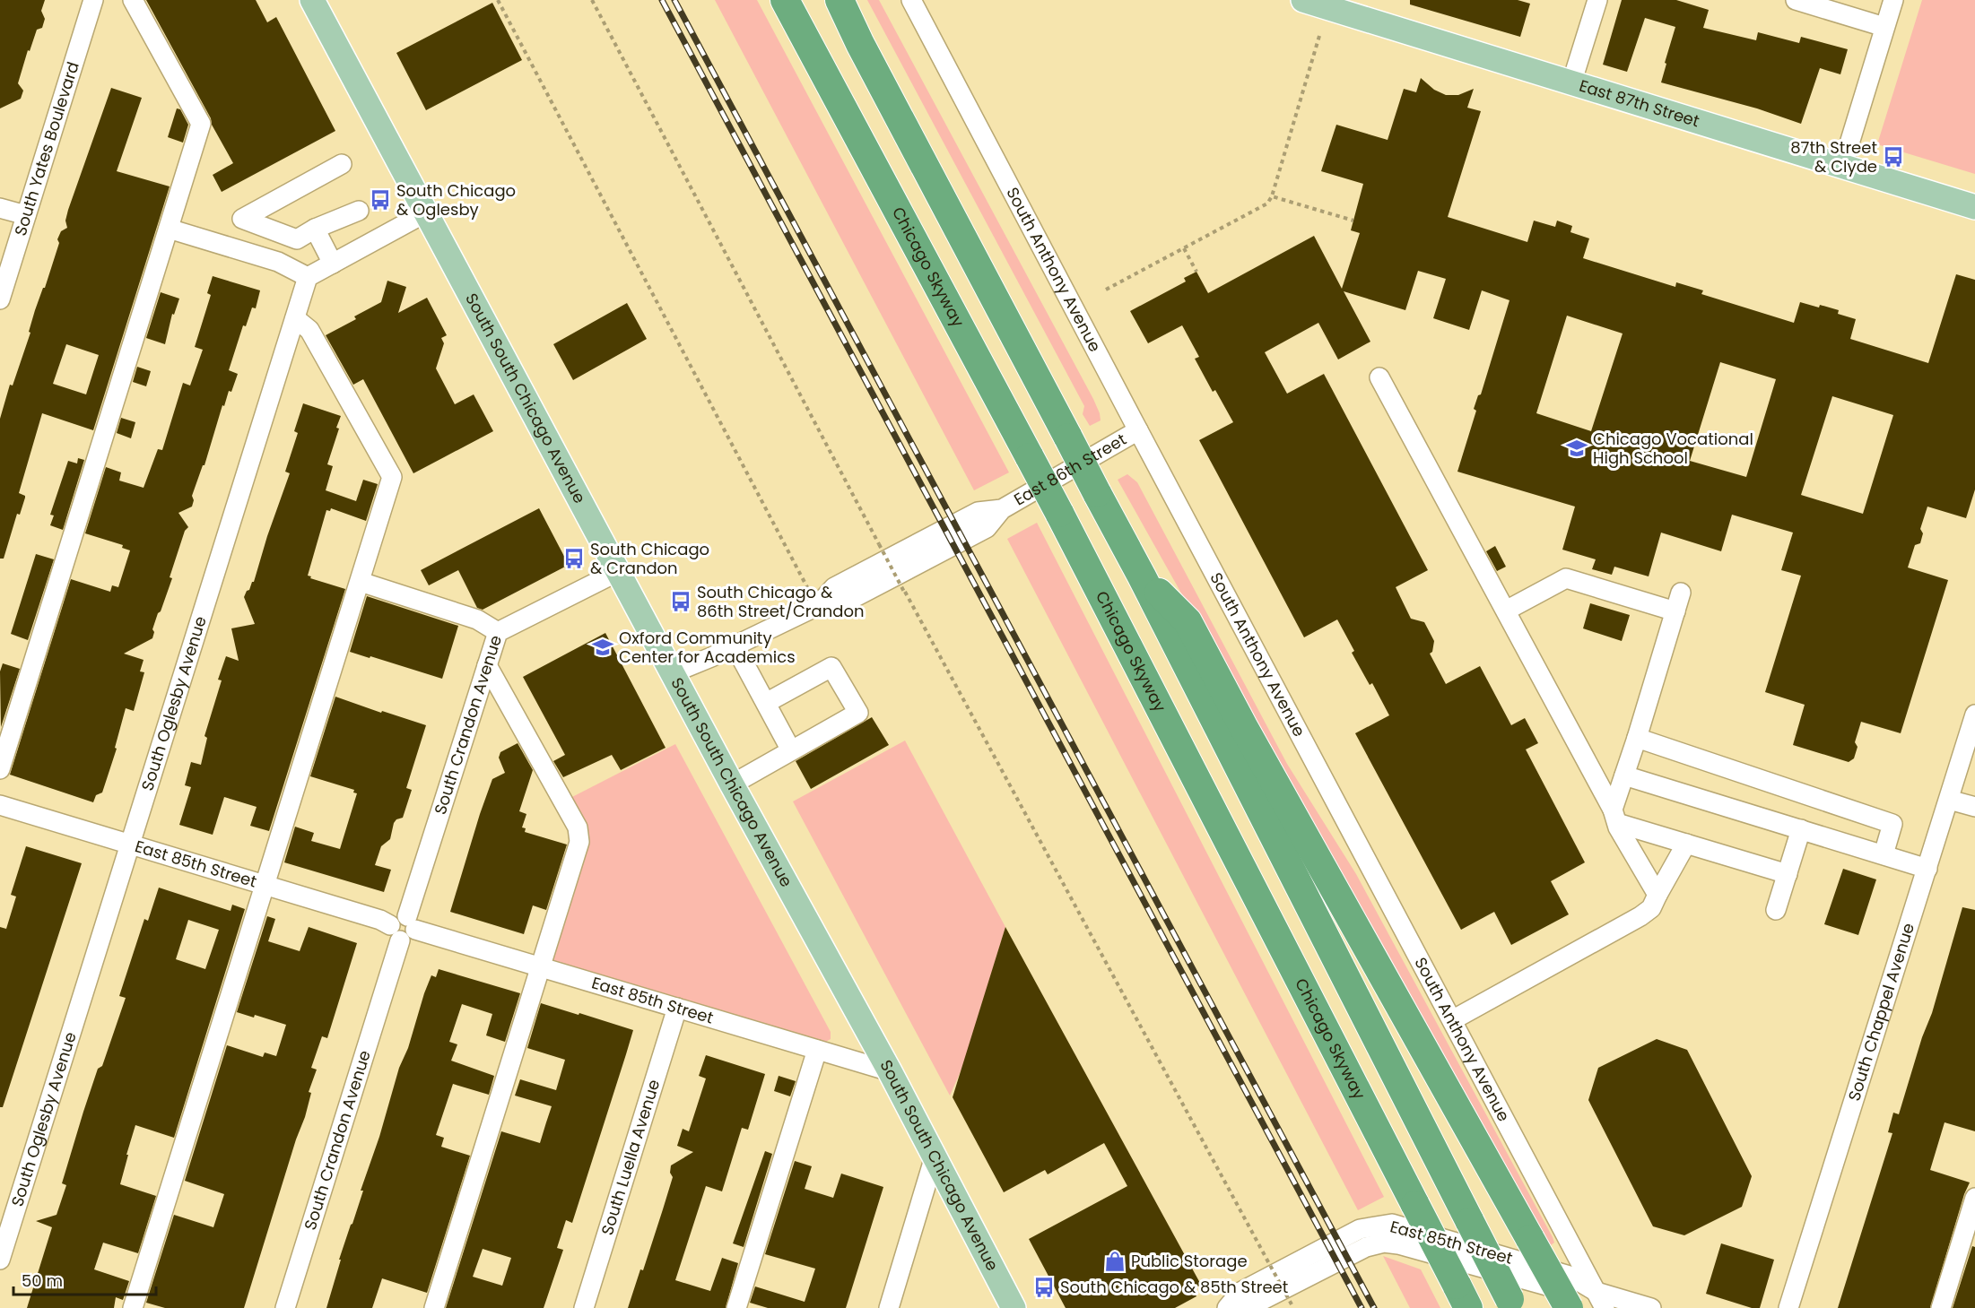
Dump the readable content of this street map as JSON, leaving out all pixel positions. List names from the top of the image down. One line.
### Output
{"streets":{"highway":["Chicago Skyway"],"main road":["East 87th Street","South South Chicago Avenue"],"street":["South Yates Boulevard","South Anthony Avenue","East 86th Street","South Oglesby Avenue","South Crandon Avenue","East 85th Street","South Chappel Avenue","South Luella Avenue"]},"crossings":[["South Anthony Avenue","East 86th Street"],["South Anthony Avenue","East 85th Street"],["South South Chicago Avenue","East 86th Street"],["South South Chicago Avenue","South Crandon Avenue"],["South South Chicago Avenue","East 85th Street"],["South Oglesby Avenue","East 85th Street"],["South Crandon Avenue","East 85th Street"],["East 85th Street","South Luella Avenue"]],"places":{"bus stop":["87th Street & Clyde","South Chicago & Oglesby","South Chicago & Crandon","South Chicago & 86th Street/Crandon","South Chicago & 85th Street"],"school or university":["Chicago Vocational High School","Oxford Community Center for Academics"],"shop":["Public Storage"]},"scale_bar":"50 m"}
